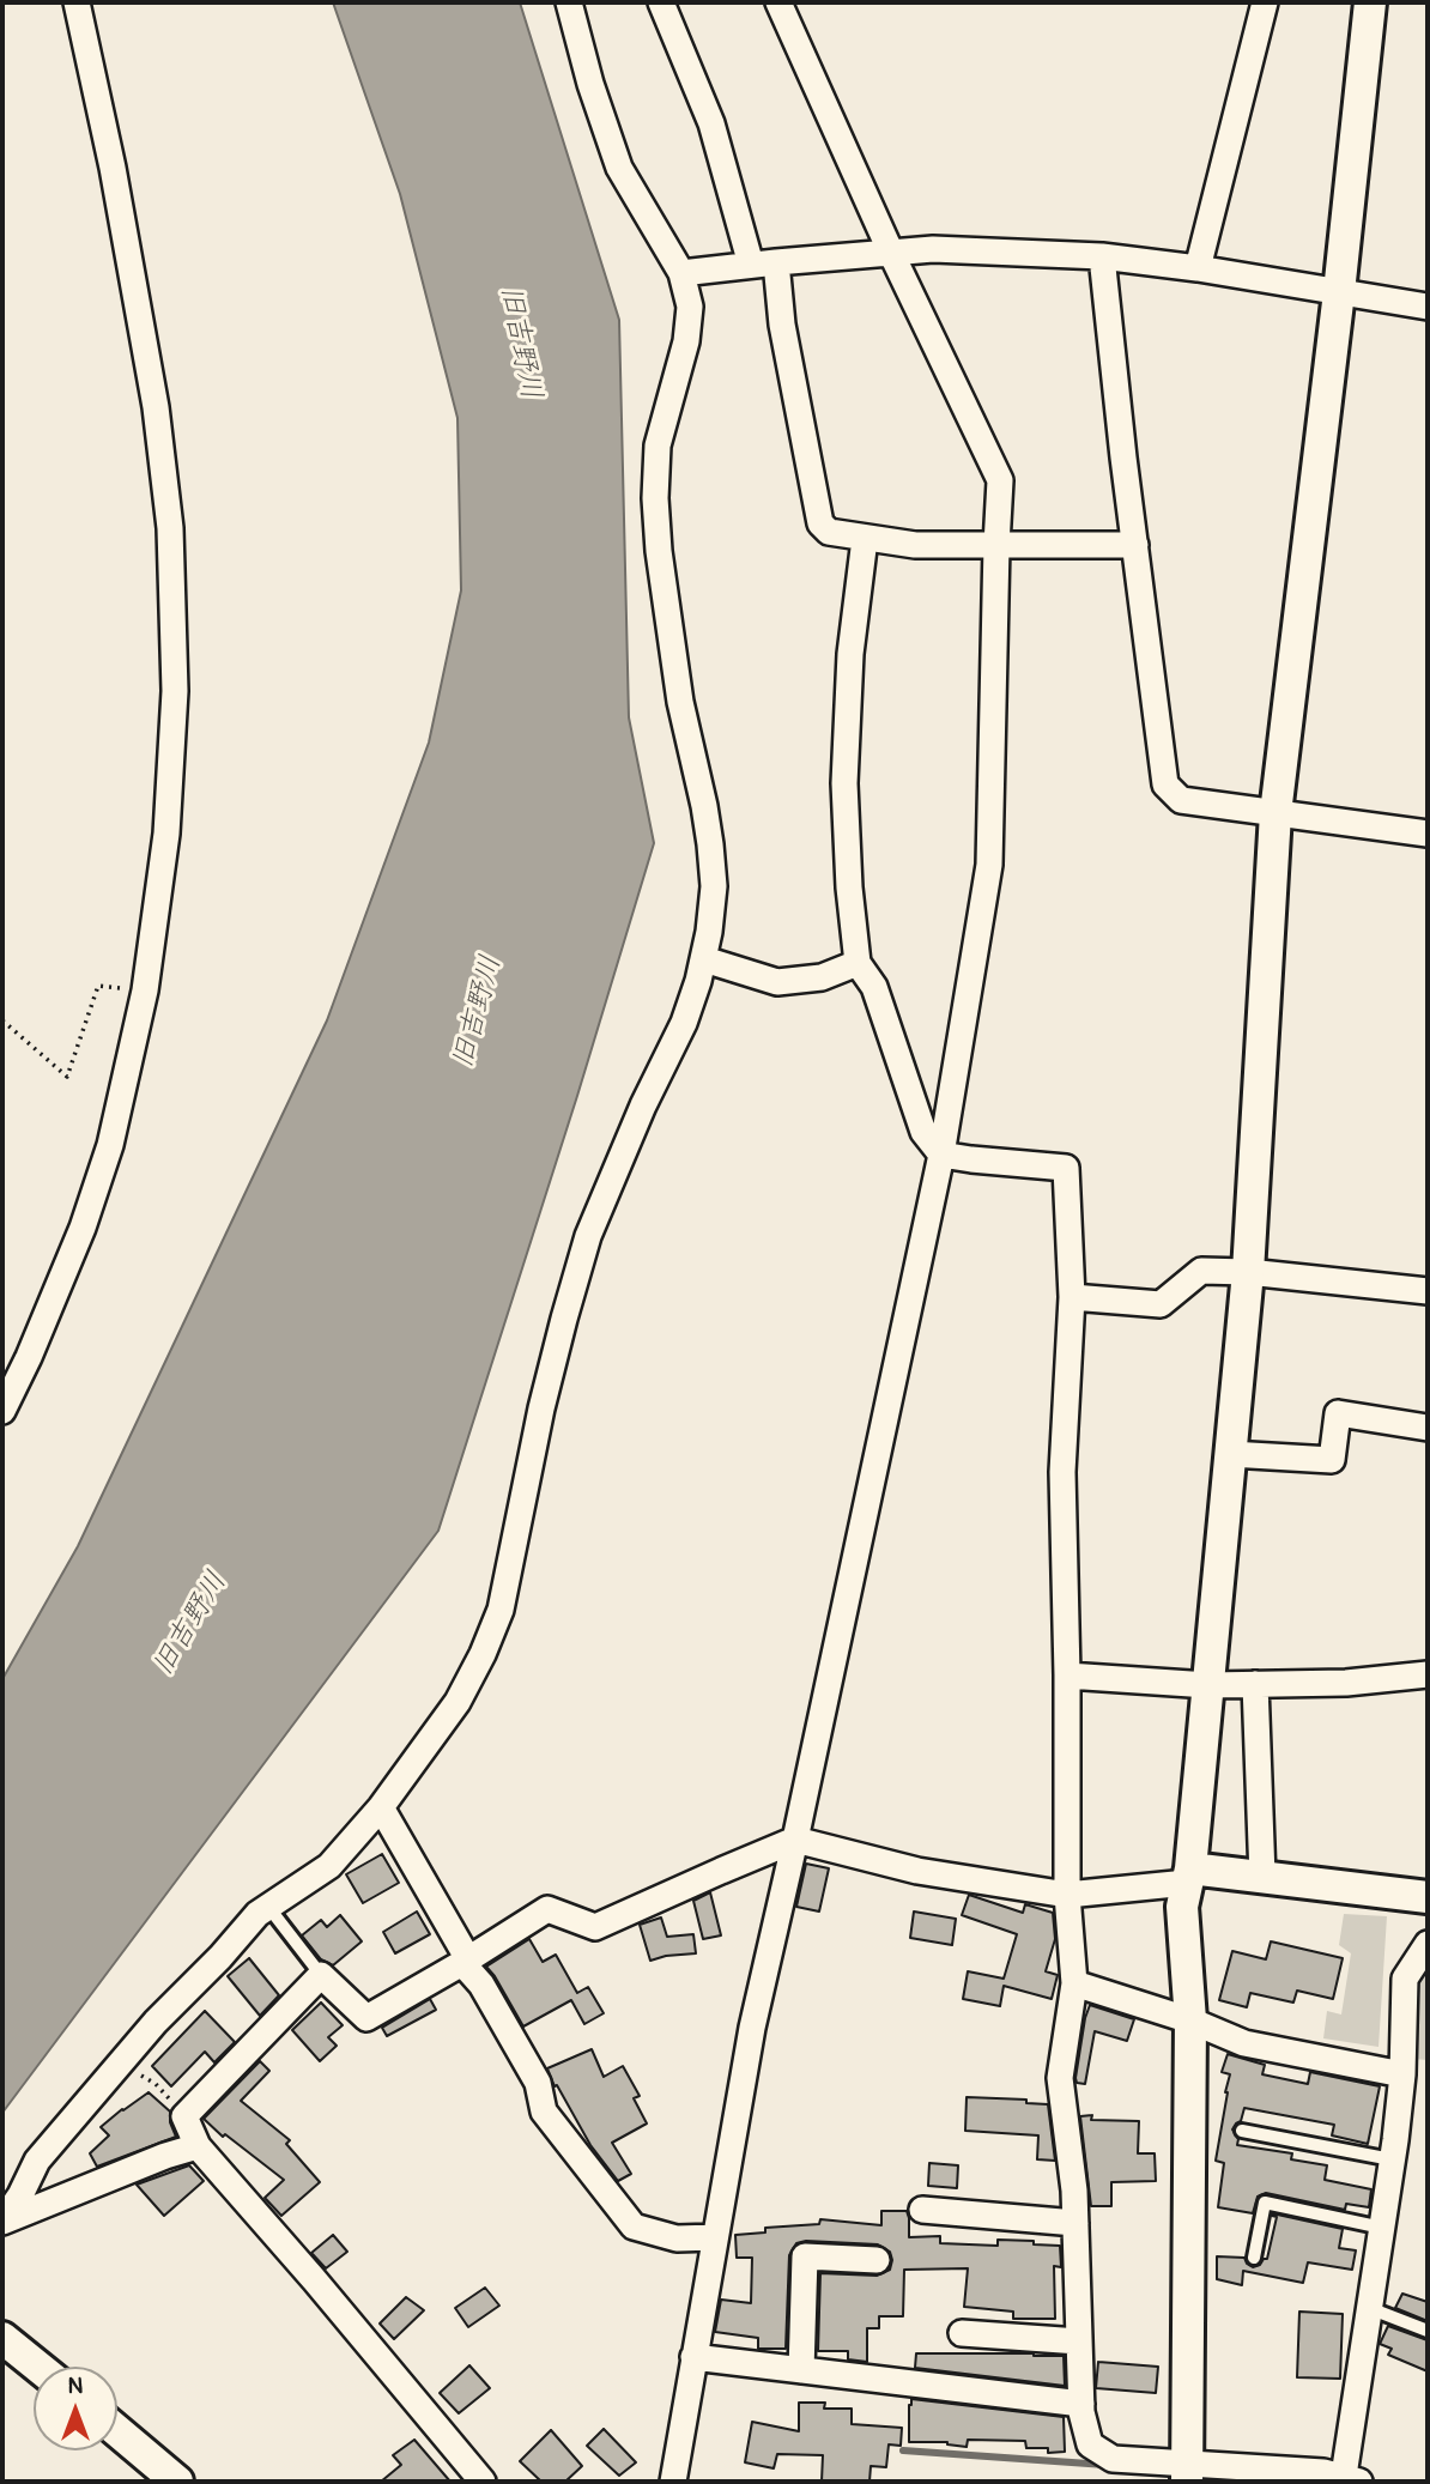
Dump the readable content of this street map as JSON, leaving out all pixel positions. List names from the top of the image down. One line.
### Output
{"water":["旧吉野川"],"north":"top"}
